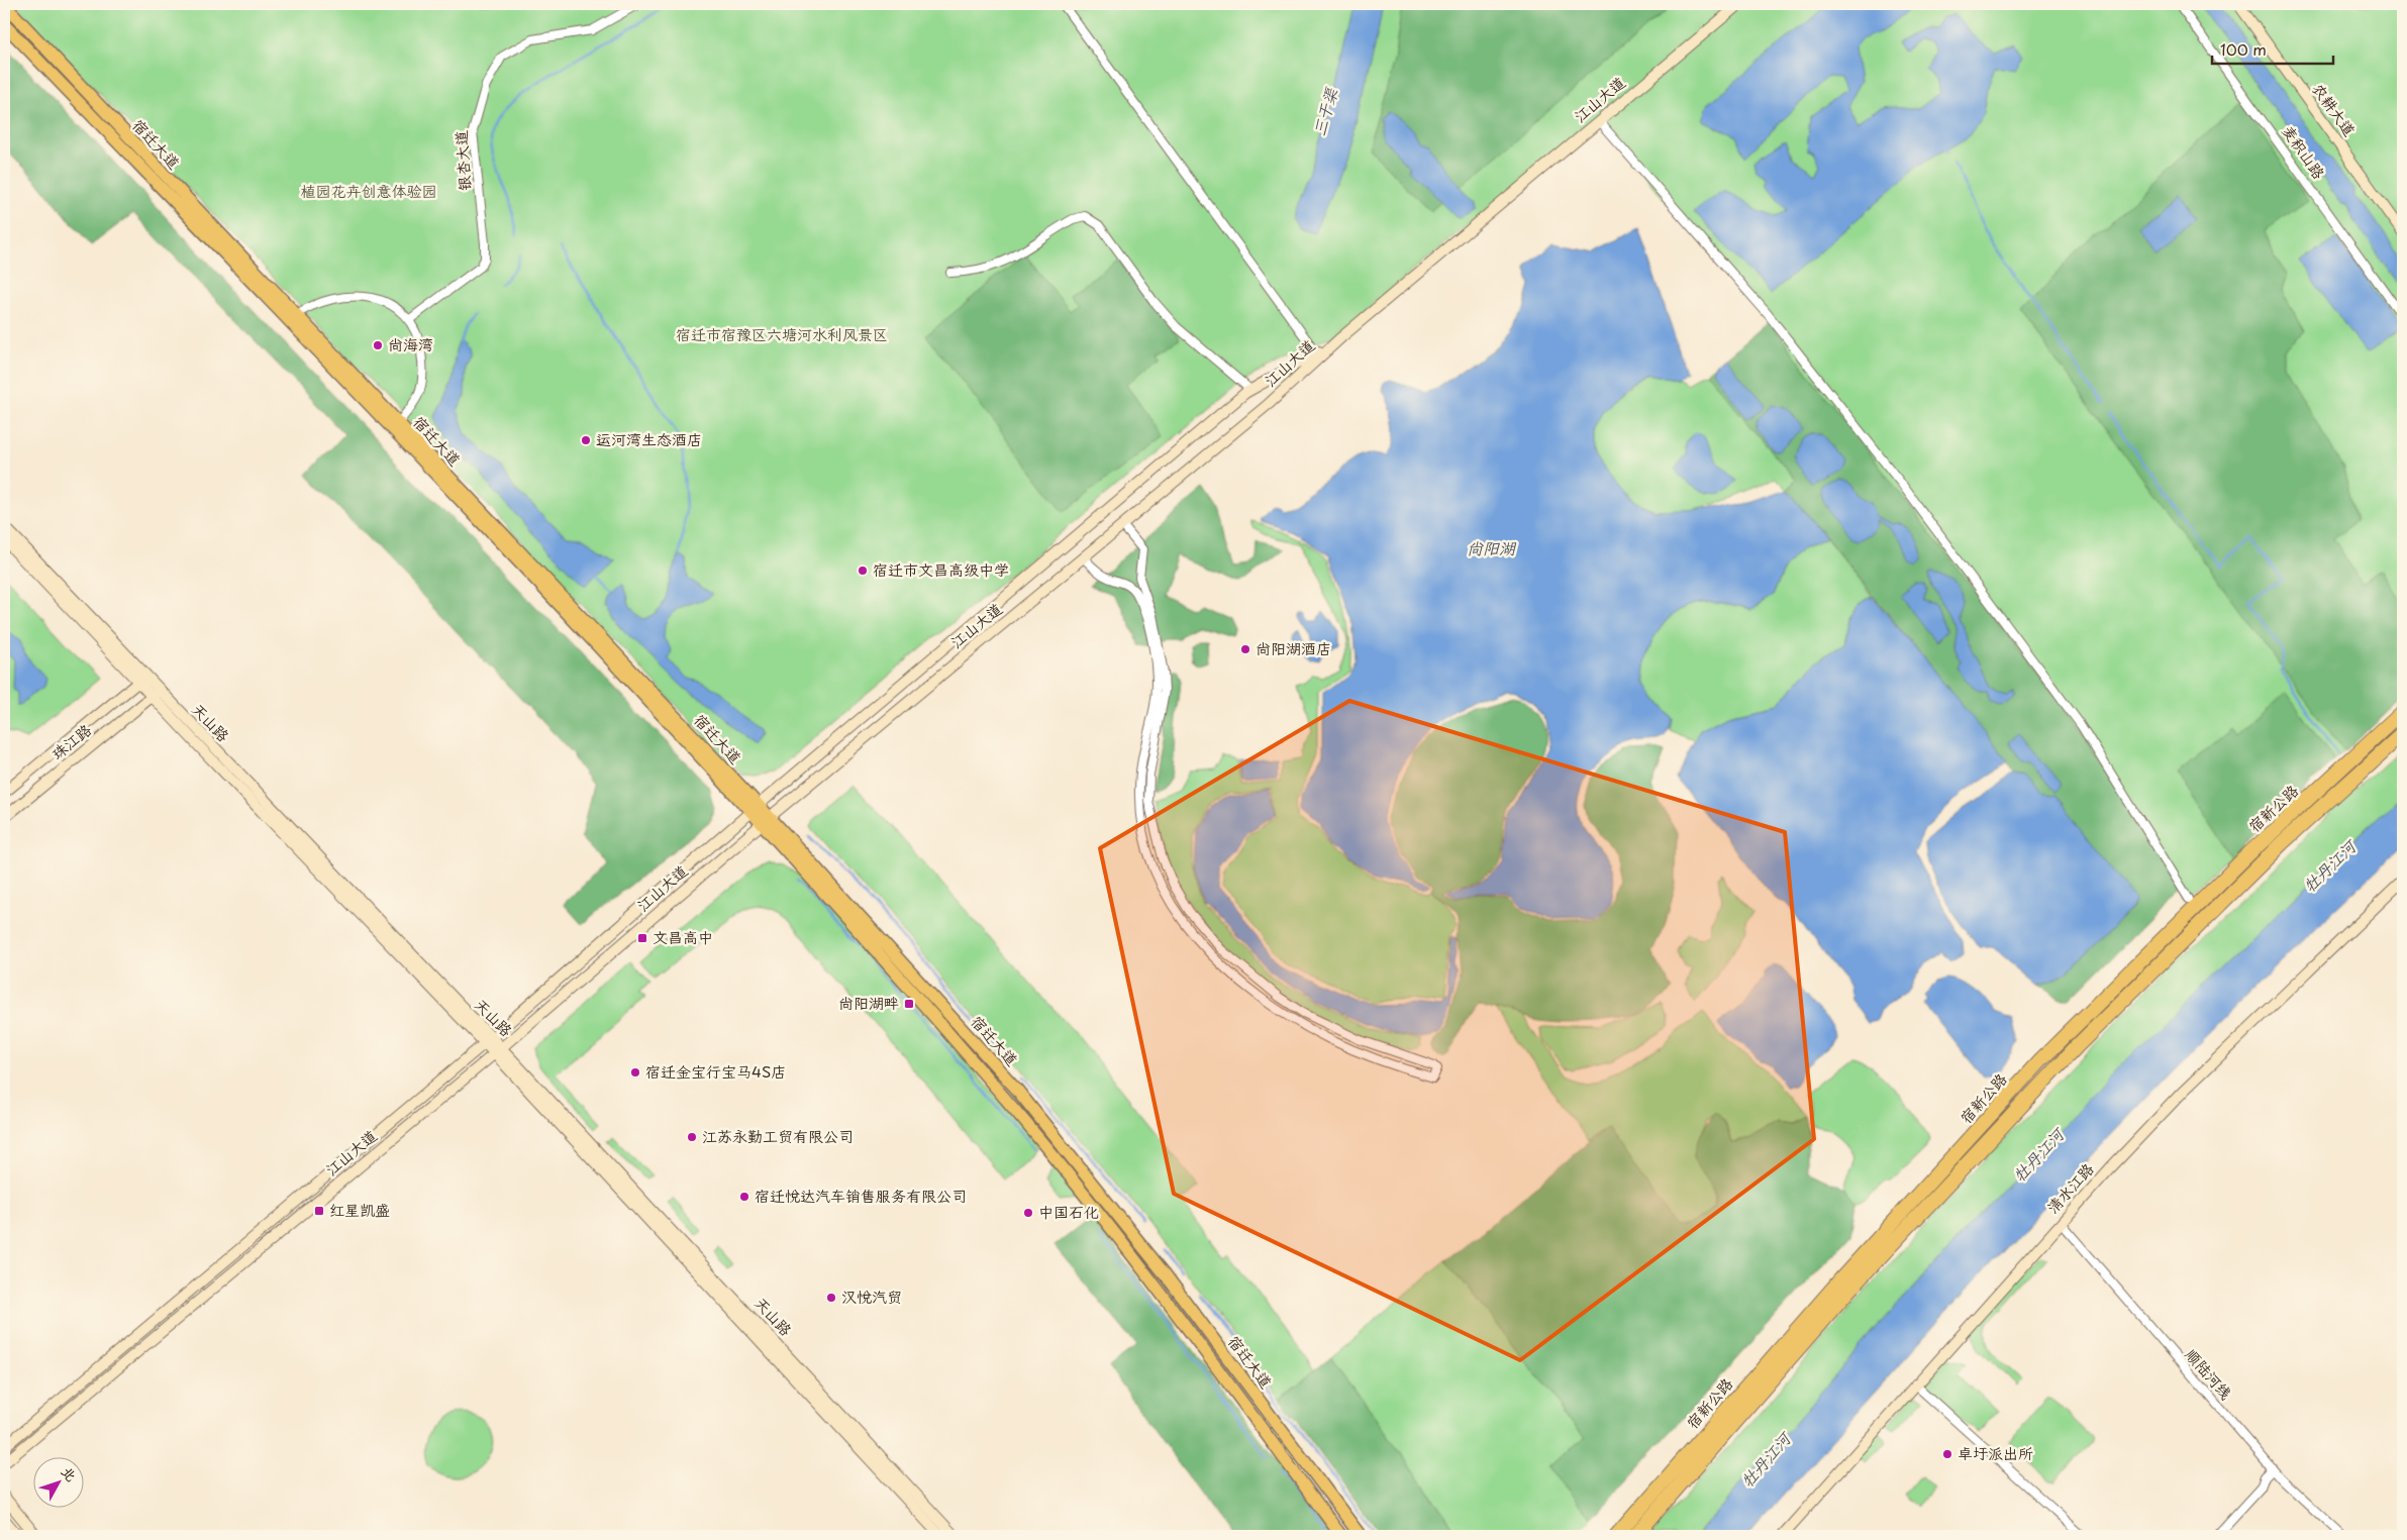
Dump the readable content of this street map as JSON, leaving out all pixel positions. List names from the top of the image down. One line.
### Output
{"streets":{"highway":["宿新公路"],"main road":["江山大道","农耕大道","宿迁大道","天山路","珠江路","清水江路"],"street":["麦积山路","银杏大道","顺陆河线"]},"crossings":[["江山大道","宿迁大道"],["江山大道","天山路"],["天山路","珠江路"],["清水江路","顺陆河线"]],"water":["三干渠","尚阳湖","牡丹江河"],"parks":["植园花卉创意体验园","宿迁市宿豫区六塘河水利风景区"],"places":{"other":["尚海湾","运河湾生态酒店","宿迁市文昌高级中学","尚阳湖酒店","宿迁金宝行宝马4S店","江苏永勤工贸有限公司","宿迁悦达汽车销售服务有限公司","中国石化","汉悦汽贸","卓圩派出所"],"transit":["文昌高中","尚阳湖畔","红星凯盛"]},"scale_bar":"100 m","north":"top right"}
